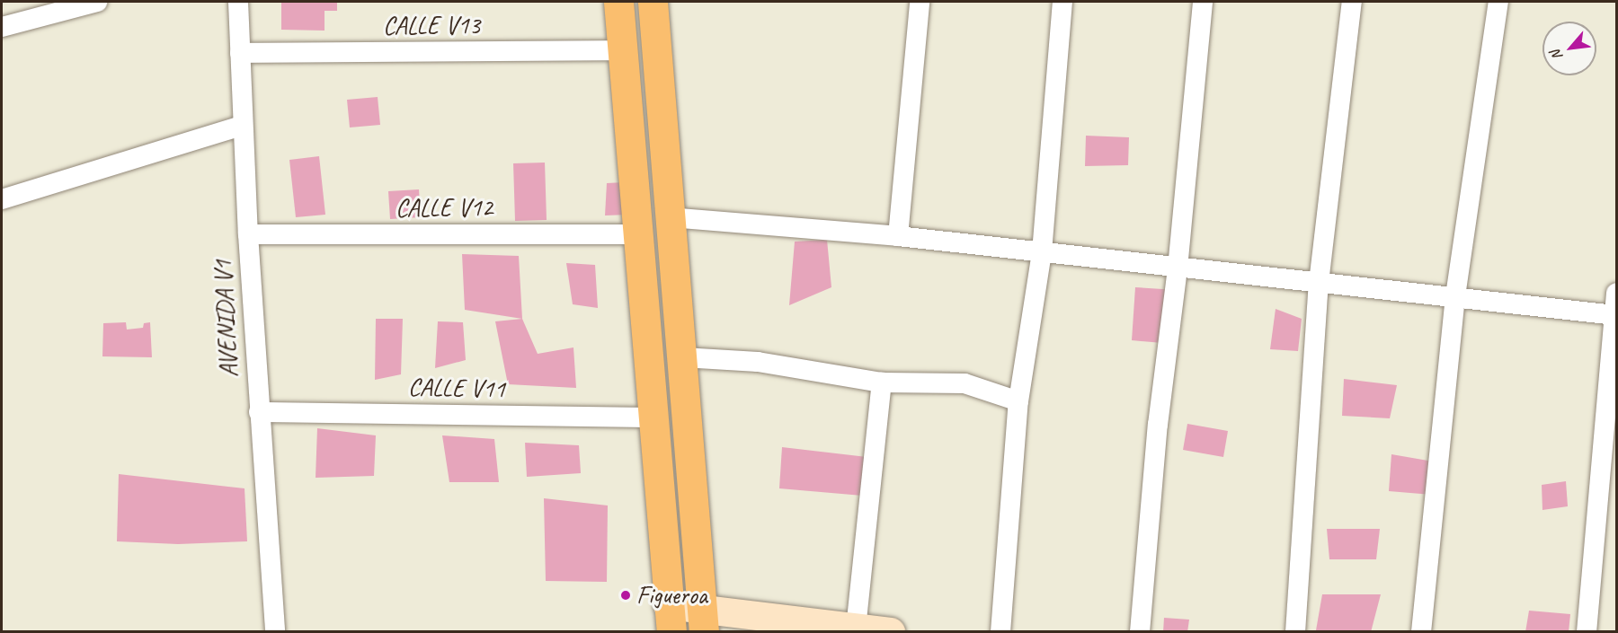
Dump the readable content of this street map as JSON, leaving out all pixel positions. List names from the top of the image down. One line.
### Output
{"streets":{"street":["CALLE V13","CALLE V12","AVENIDA V1","CALLE V11"]},"crossings":[["CALLE V13","AVENIDA V1"],["CALLE V12","AVENIDA V1"],["AVENIDA V1","CALLE V11"]],"places":["Figueroa"],"north":"bottom left"}
